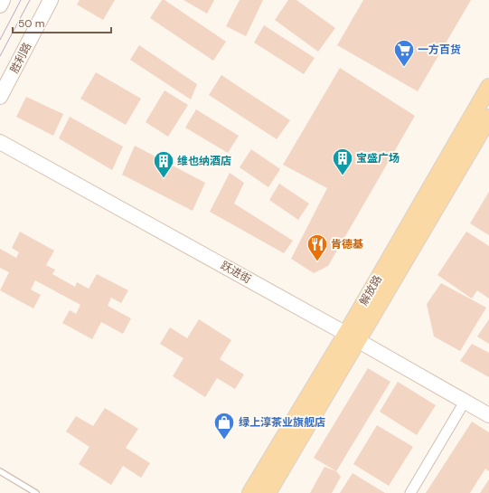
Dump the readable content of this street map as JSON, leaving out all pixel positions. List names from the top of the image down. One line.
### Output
{"streets":{"main road":["解放路"],"street":["胜利路","跃进街"]},"crossings":[["跃进街","解放路"]],"places":{"supermarket":["一方百货"],"building":["宝盛广场","维也纳酒店"],"restaurant":["肯德基"],"shop":["绿上淳茶业旗舰店"]},"scale_bar":"50 m"}
